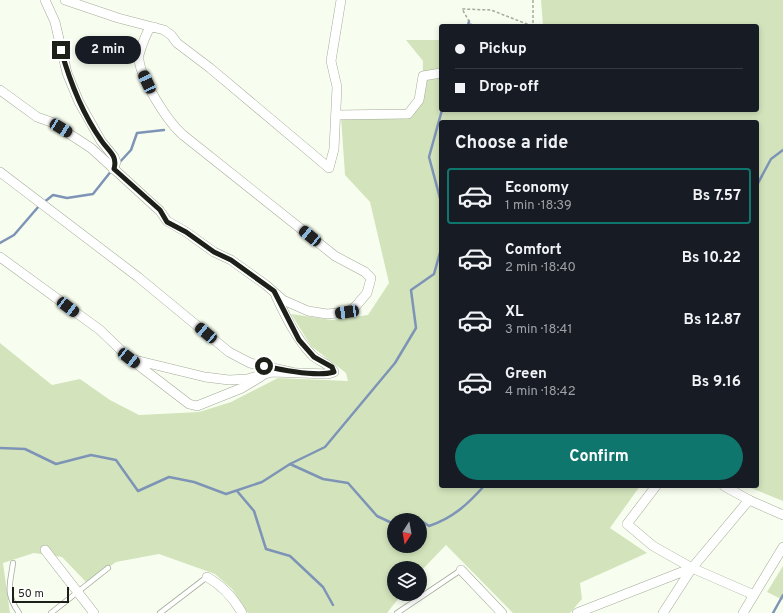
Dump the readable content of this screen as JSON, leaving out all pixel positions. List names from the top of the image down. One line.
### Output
{"scale_bar":"50 m","north":"bottom","page":{"banner":["Pickup","Drop-off"],"bubble":"2 min","heading":"Choose a ride","list":[{"name":"Economy","note":"1 min · 18:39","value":"Bs 7.57"},{"name":"Comfort","note":"2 min · 18:40","value":"Bs 10.22"},{"name":"XL","note":"3 min · 18:41","value":"Bs 12.87"},{"name":"Green","note":"4 min · 18:42","value":"Bs 9.16"}],"buttons":"Confirm","scale":"50 m"}}
